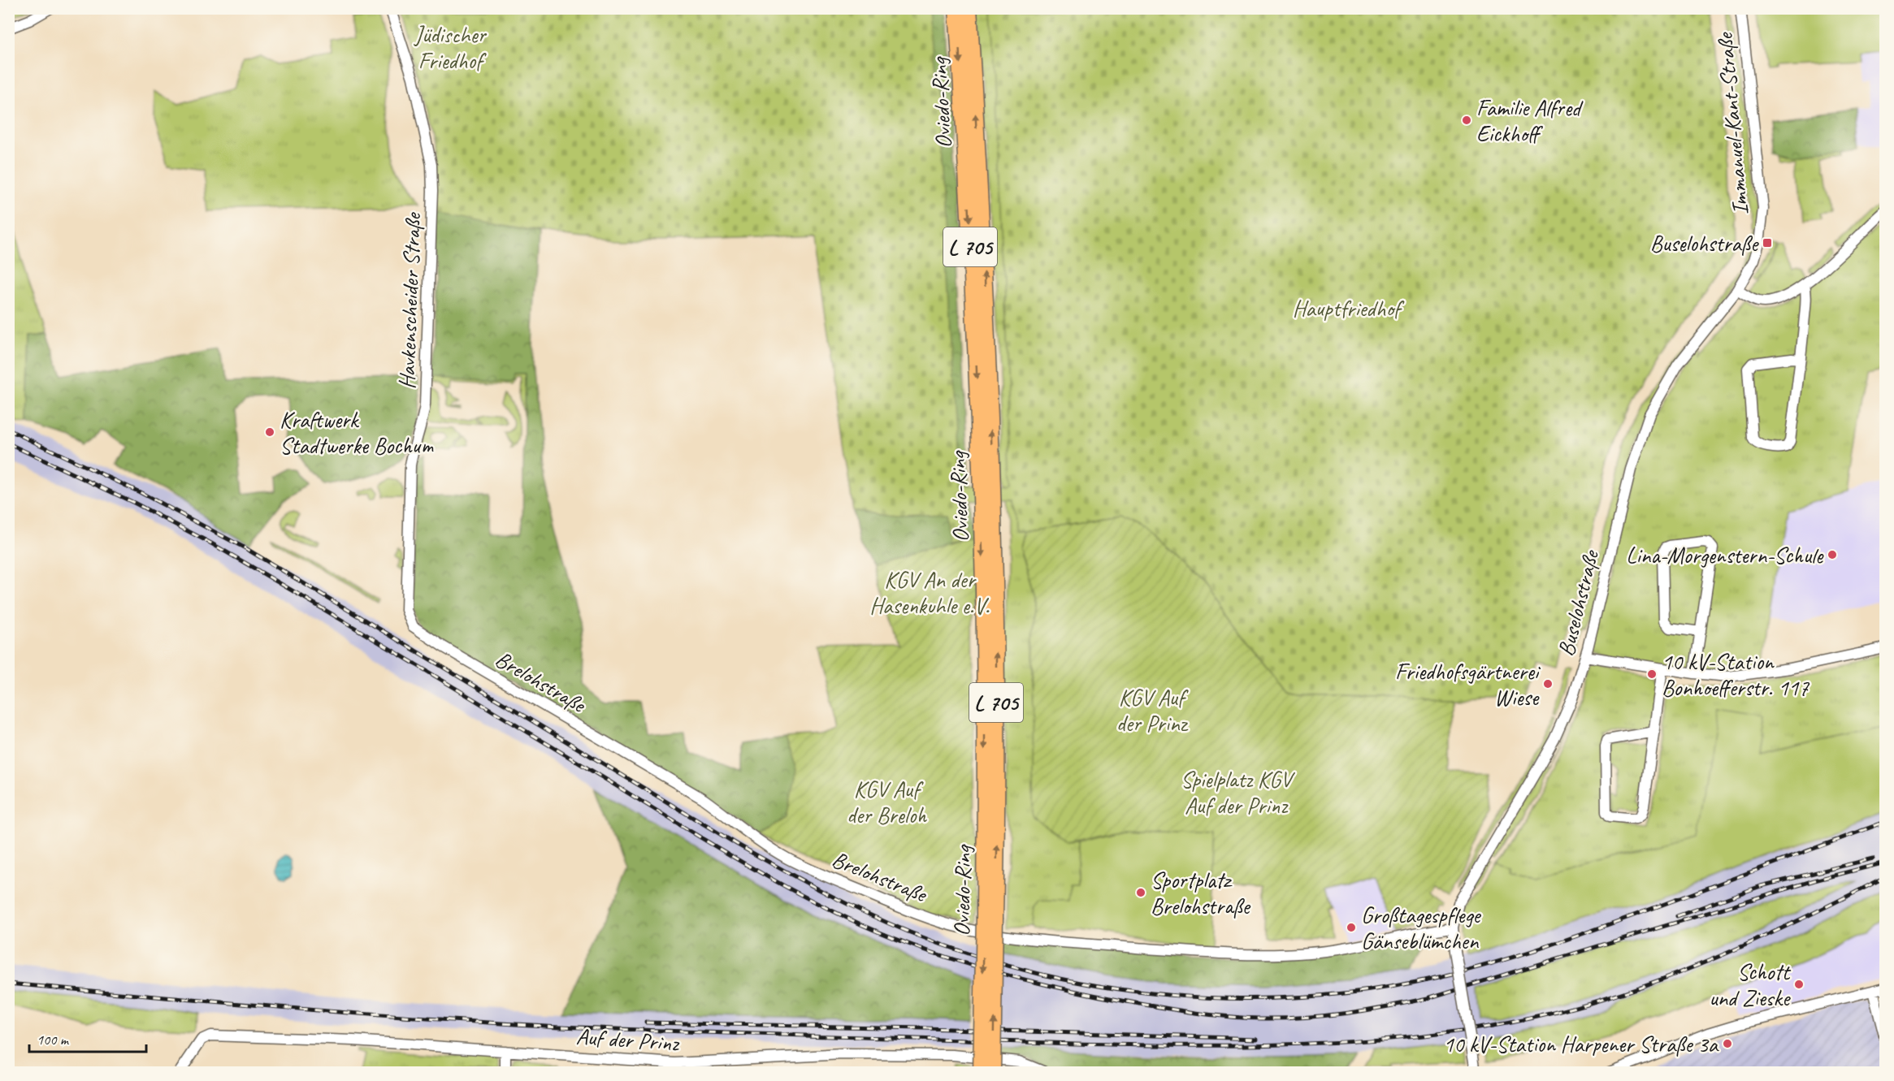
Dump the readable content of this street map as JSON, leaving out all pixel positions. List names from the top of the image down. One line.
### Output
{"streets":{"highway":["Oviedo-Ring","L 705"],"street":["Immanuel-Kant-Straße","Havkenscheider Straße","Buselohstraße","Brelohstraße","Auf der Prinz"]},"crossings":[["Immanuel-Kant-Straße","Buselohstraße"],["Havkenscheider Straße","Brelohstraße"],["Buselohstraße","Brelohstraße"]],"parks":["Jüdischer Friedhof","Hauptfriedhof","KGV An der Hasenkuhle e.V.","KGV Auf der Prinz","Spielplatz KGV Auf der Prinz","KGV Auf der Breloh"],"places":{"other":["Familie Alfred Eickhoff","Kraftwerk Stadtwerke Bochum","Lina-Morgenstern-Schule","10 kV-Station Bonhoefferstr. 117","Friedhofsgärtnerei Wiese","Sportplatz Brelohstraße","Großtagespflege Gänseblümchen","Schott und Zieske","10 kV-Station Harpener Straße 3a"],"transit":["Buselohstraße"]},"scale_bar":"100 m"}
